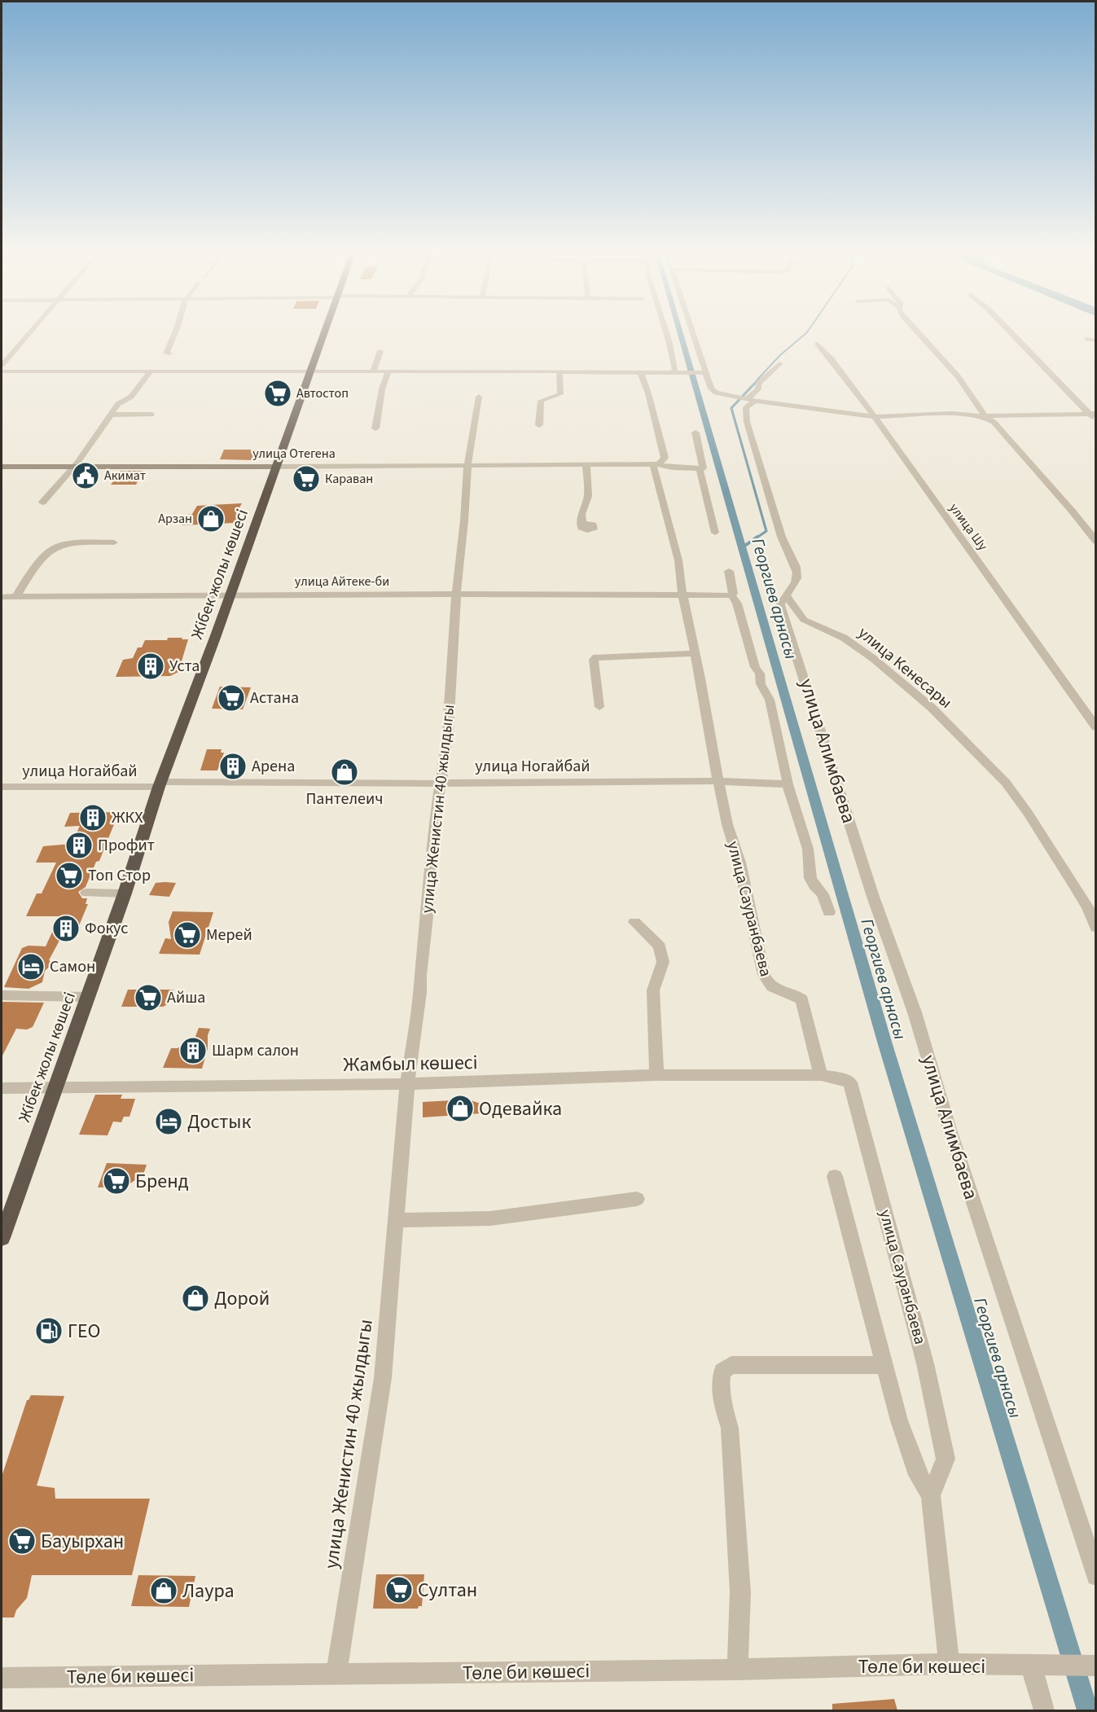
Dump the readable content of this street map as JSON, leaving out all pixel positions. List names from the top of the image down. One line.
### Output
{"streets":{"highway":["Жібек жолы көшесі"],"main road":["улица Отегена"],"street":["улица Шу","улица Айтеке-би","улица Кенесары","улица Алимбаева","улица Ногайбай","улица Женистин 40 жылдыгы","улица Сауранбаева","Жамбыл көшесі","Төле би көшесі"]},"crossings":[["улица Отегена","Жібек жолы көшесі"],["улица Отегена","улица Женистин 40 жылдыгы"],["улица Отегена","улица Сауранбаева"],["Жібек жолы көшесі","улица Айтеке-би"],["Жібек жолы көшесі","улица Ногайбай"],["Жібек жолы көшесі","Жамбыл көшесі"],["улица Айтеке-би","улица Женистин 40 жылдыгы"],["улица Айтеке-би","улица Сауранбаева"],["улица Кенесары","улица Алимбаева"],["улица Ногайбай","улица Женистин 40 жылдыгы"],["улица Ногайбай","улица Сауранбаева"],["улица Женистин 40 жылдыгы","Жамбыл көшесі"],["улица Женистин 40 жылдыгы","Төле би көшесі"],["улица Сауранбаева","Жамбыл көшесі"],["улица Сауранбаева","Төле би көшесі"]],"water":["Георгиев арнасы"],"places":{"supermarket":["Автостоп","Караван","Астана","Топ Стор","Мерей","Айша","Бренд","Бауырхан","Султан"],"public building":["Акимат"],"shop":["Арзан","Пантелеич","Одевайка","Дорой","Лаура"],"building":["Уста","Арена","ЖКХ","Профит","Фокус","Шарм салон"],"hotel":["Самон","Достык"],"fuel station":["ГЕО"]}}
